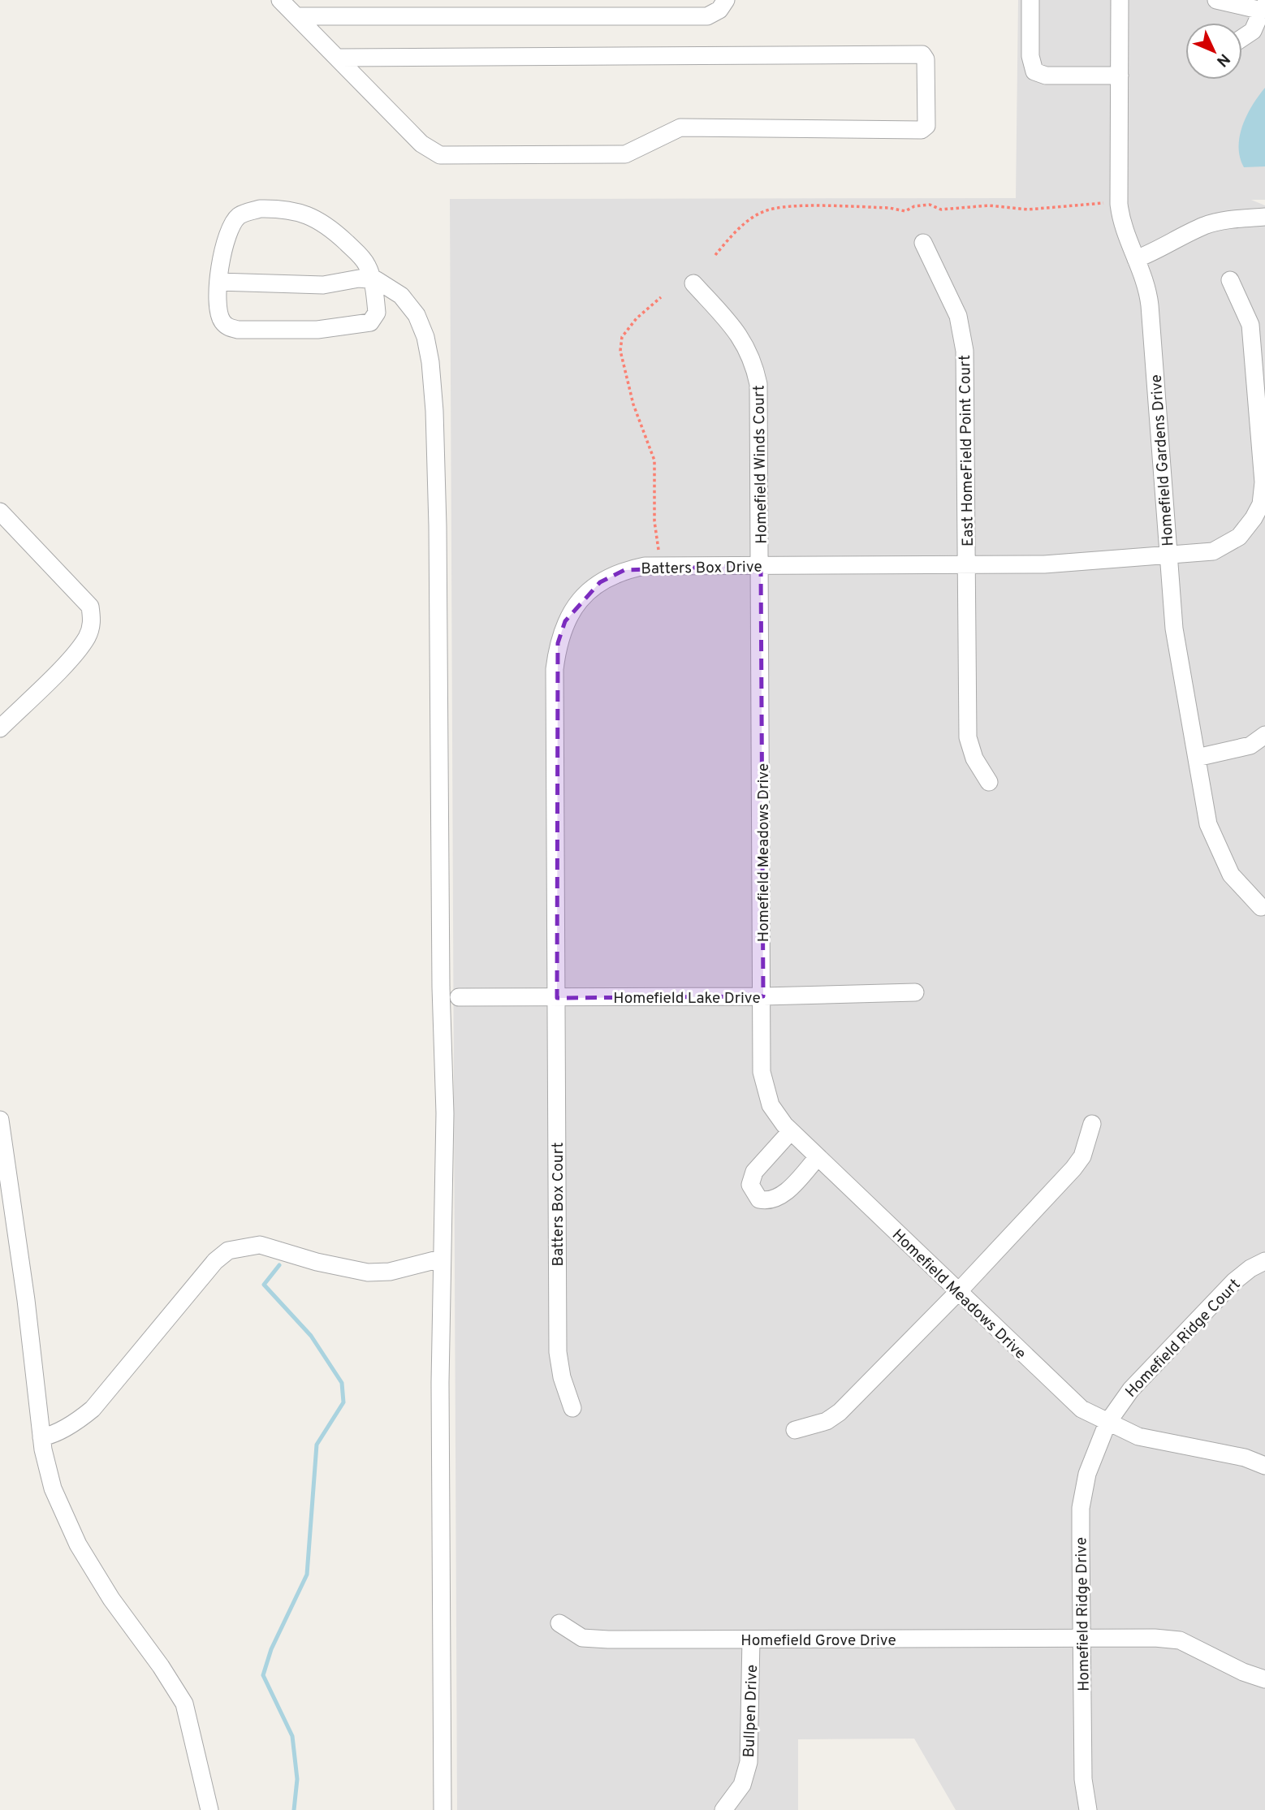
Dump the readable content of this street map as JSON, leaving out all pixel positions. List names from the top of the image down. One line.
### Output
{"streets":{"street":["East HomeField Point Court","Homefield Gardens Drive","Homefield Winds Court","Batters Box Drive","Homefield Meadows Drive","Homefield Lake Drive","Batters Box Court","Homefield Ridge Court","Homefield Ridge Drive","Homefield Grove Drive","Bullpen Drive"]},"crossings":[["East HomeField Point Court","Batters Box Drive"],["Homefield Gardens Drive","Batters Box Drive"],["Homefield Winds Court","Batters Box Drive"],["Homefield Winds Court","Homefield Meadows Drive"],["Batters Box Drive","Homefield Meadows Drive"],["Batters Box Drive","Homefield Lake Drive"],["Batters Box Drive","Batters Box Court"],["Homefield Meadows Drive","Homefield Lake Drive"],["Homefield Meadows Drive","Homefield Ridge Court"],["Homefield Meadows Drive","Homefield Ridge Drive"],["Homefield Lake Drive","Batters Box Court"],["Homefield Ridge Court","Homefield Ridge Drive"],["Homefield Ridge Drive","Homefield Grove Drive"],["Homefield Grove Drive","Bullpen Drive"]],"north":"bottom right"}
